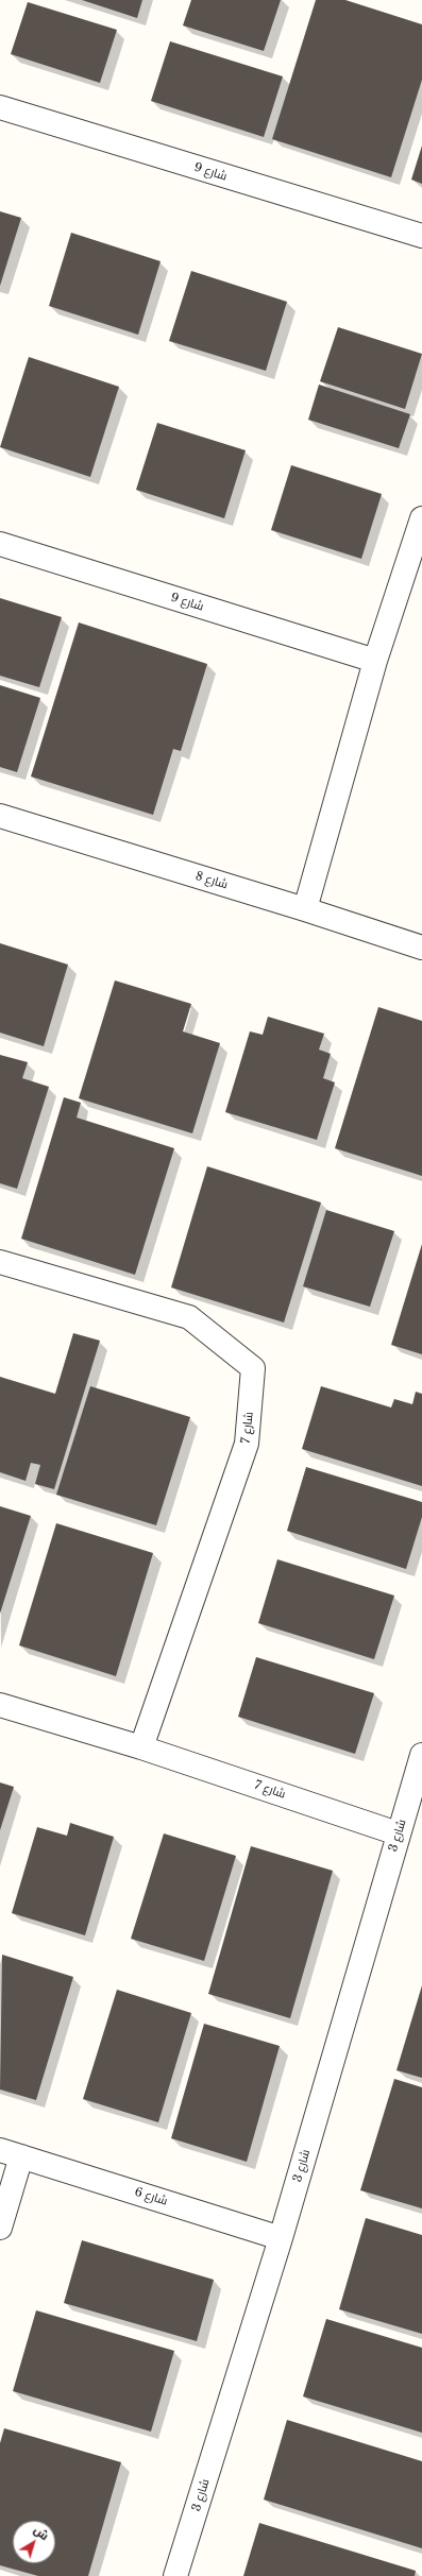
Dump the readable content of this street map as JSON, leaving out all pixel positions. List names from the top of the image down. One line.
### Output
{"streets":{"street":["شارع 9","شارع 8","شارع 7","شارع 3","شارع 6"]},"crossings":[["شارع 7","شارع 3"],["شارع 3","شارع 6"]],"north":"top right"}
